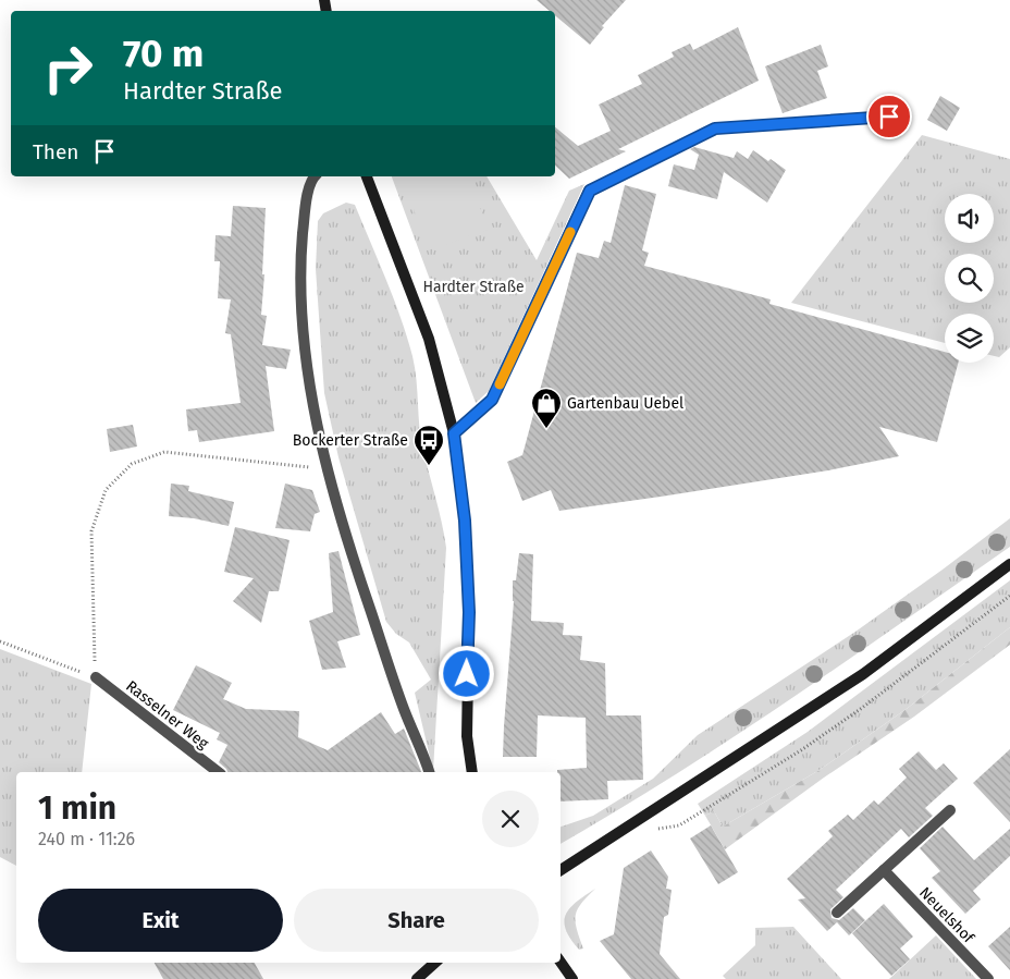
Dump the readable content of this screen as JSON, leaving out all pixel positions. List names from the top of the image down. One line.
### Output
{"streets":{"street":["Rasselner Weg","Neuelshof"]},"parks":["Hardter Straße"],"places":{"shop":["Gartenbau Uebel"],"bus stop":["Bockerter Straße"]},"page":{"turn":["70 m","Hardter Straße"],"then":"Then","heading":["1 min","240 m · 11:26"],"buttons":["Exit","Share"]}}
